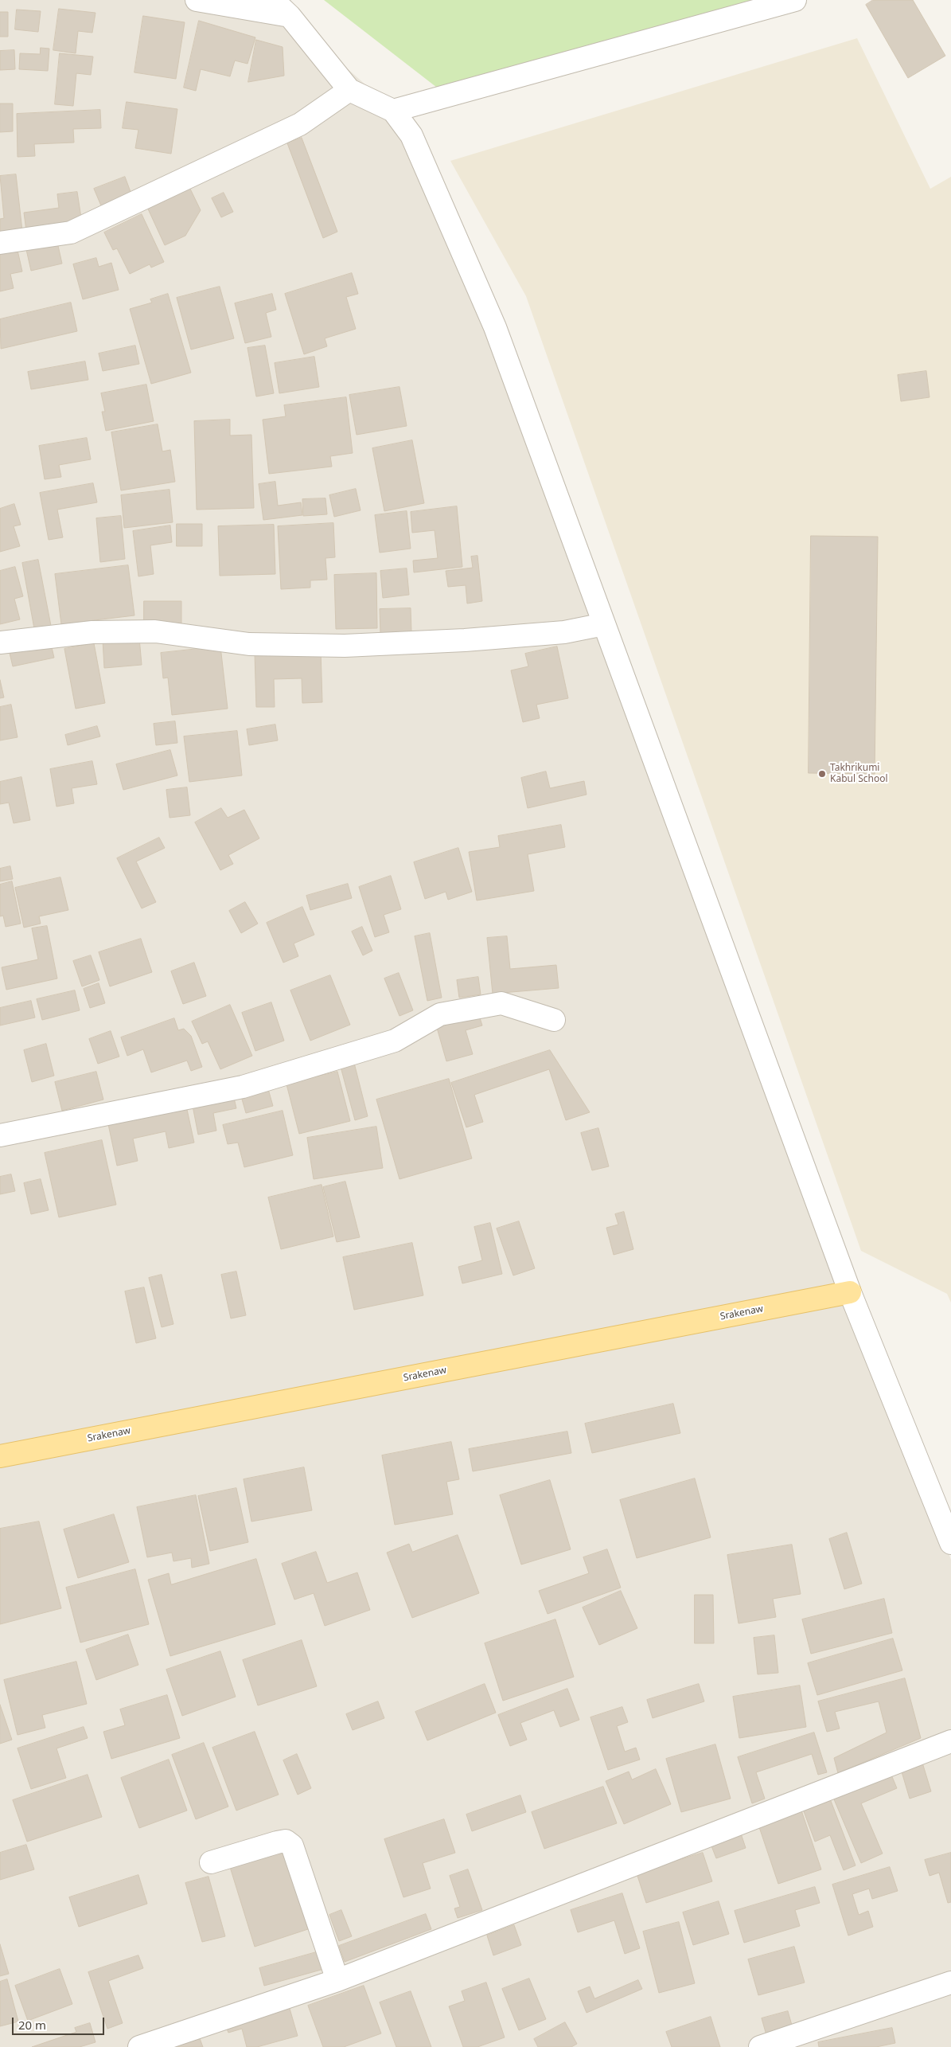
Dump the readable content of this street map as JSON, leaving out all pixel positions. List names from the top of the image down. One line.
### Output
{"streets":{"main road":["Srakenaw"]},"places":["Takhrikumi Kabul School"],"scale_bar":"20 m"}
